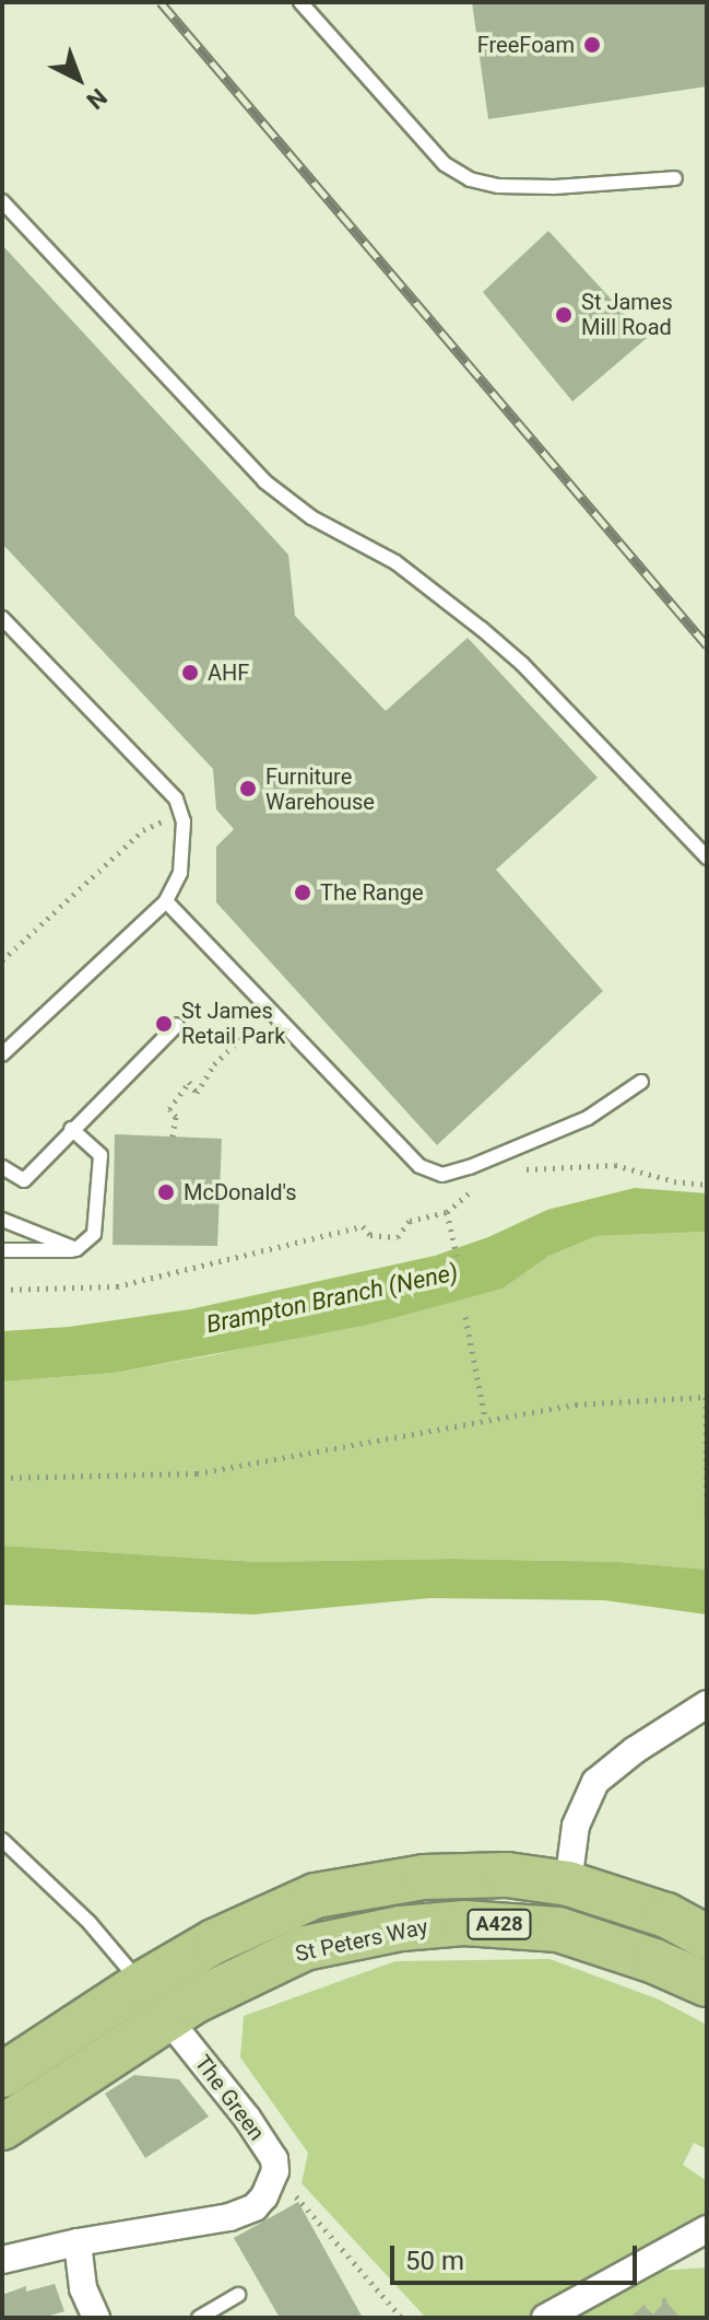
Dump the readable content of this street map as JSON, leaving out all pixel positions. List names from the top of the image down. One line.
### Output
{"streets":{"main road":["A428","St Peters Way"],"street":["The Green"]},"crossings":[["St Peters Way","The Green"]],"water":["Brampton Branch (Nene)"],"places":["FreeFoam","St James Mill Road","AHF","Furniture Warehouse","The Range","St James Retail Park","McDonald's"],"scale_bar":"50 m","north":"bottom right"}
